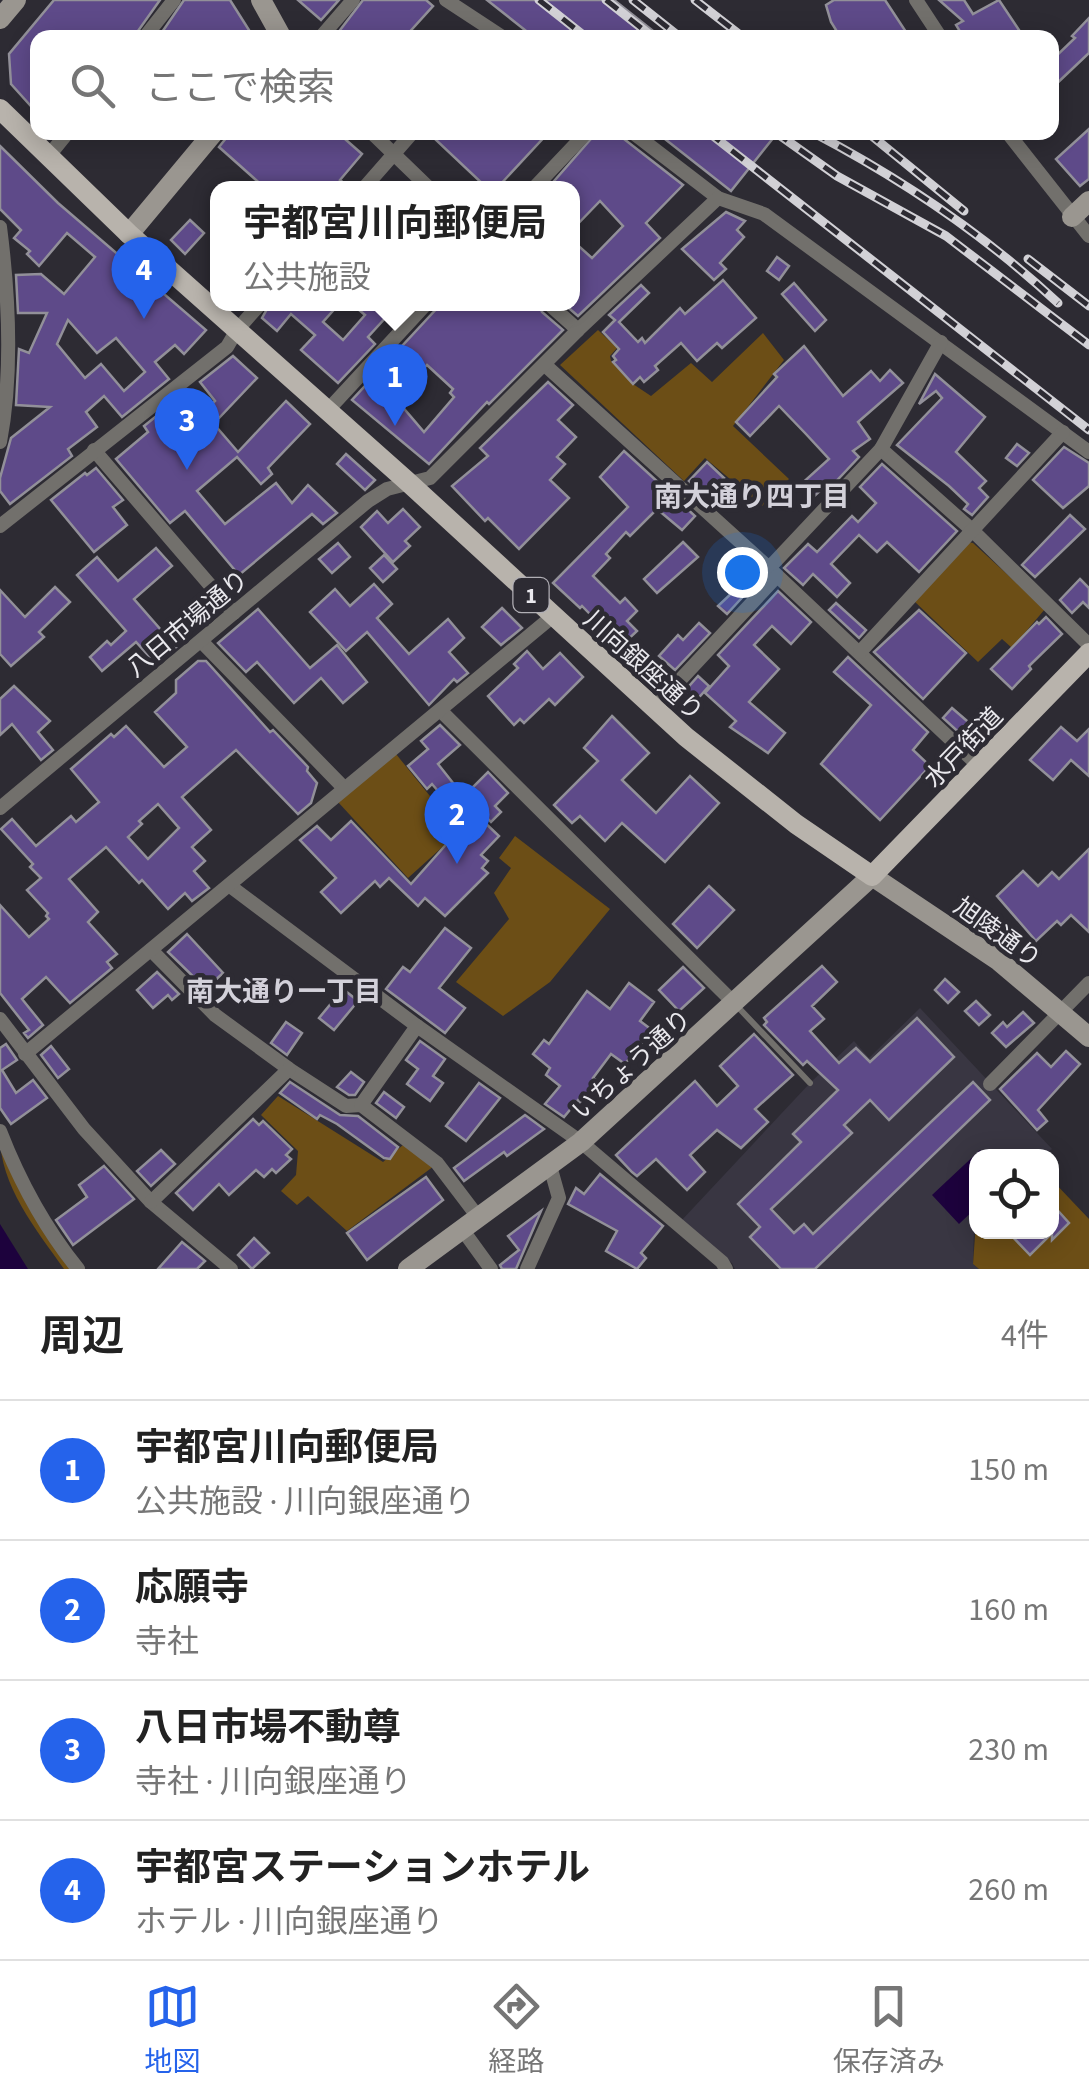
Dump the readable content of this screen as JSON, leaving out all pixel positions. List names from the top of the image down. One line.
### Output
{"streets":{"main road":["1","川向銀座通り","水戸街道"],"street":["八日市場通り","旭陵通り","いちょう通り"]},"crossings":[["八日市場通り","川向銀座通り"],["川向銀座通り","水戸街道"],["川向銀座通り","旭陵通り"],["川向銀座通り","いちょう通り"],["水戸街道","旭陵通り"],["水戸街道","いちょう通り"],["旭陵通り","いちょう通り"]],"districts":["南大通り四丁目","南大通り一丁目"],"page":{"search":"ここで検索","popup":["宇都宮川向郵便局","公共施設"],"pins":["4","1","3","2"],"heading":["周辺","4件"],"list":[{"mark":"1","name":"宇都宮川向郵便局","note":"公共施設 · 川向銀座通り","value":"150 m"},{"mark":"2","name":"応願寺","note":"寺社","value":"160 m"},{"mark":"3","name":"八日市場不動尊","note":"寺社 · 川向銀座通り","value":"230 m"},{"mark":"4","name":"宇都宮ステーションホテル","note":"ホテル · 川向銀座通り","value":"260 m"}],"nav":["地図","経路","保存済み"]}}
